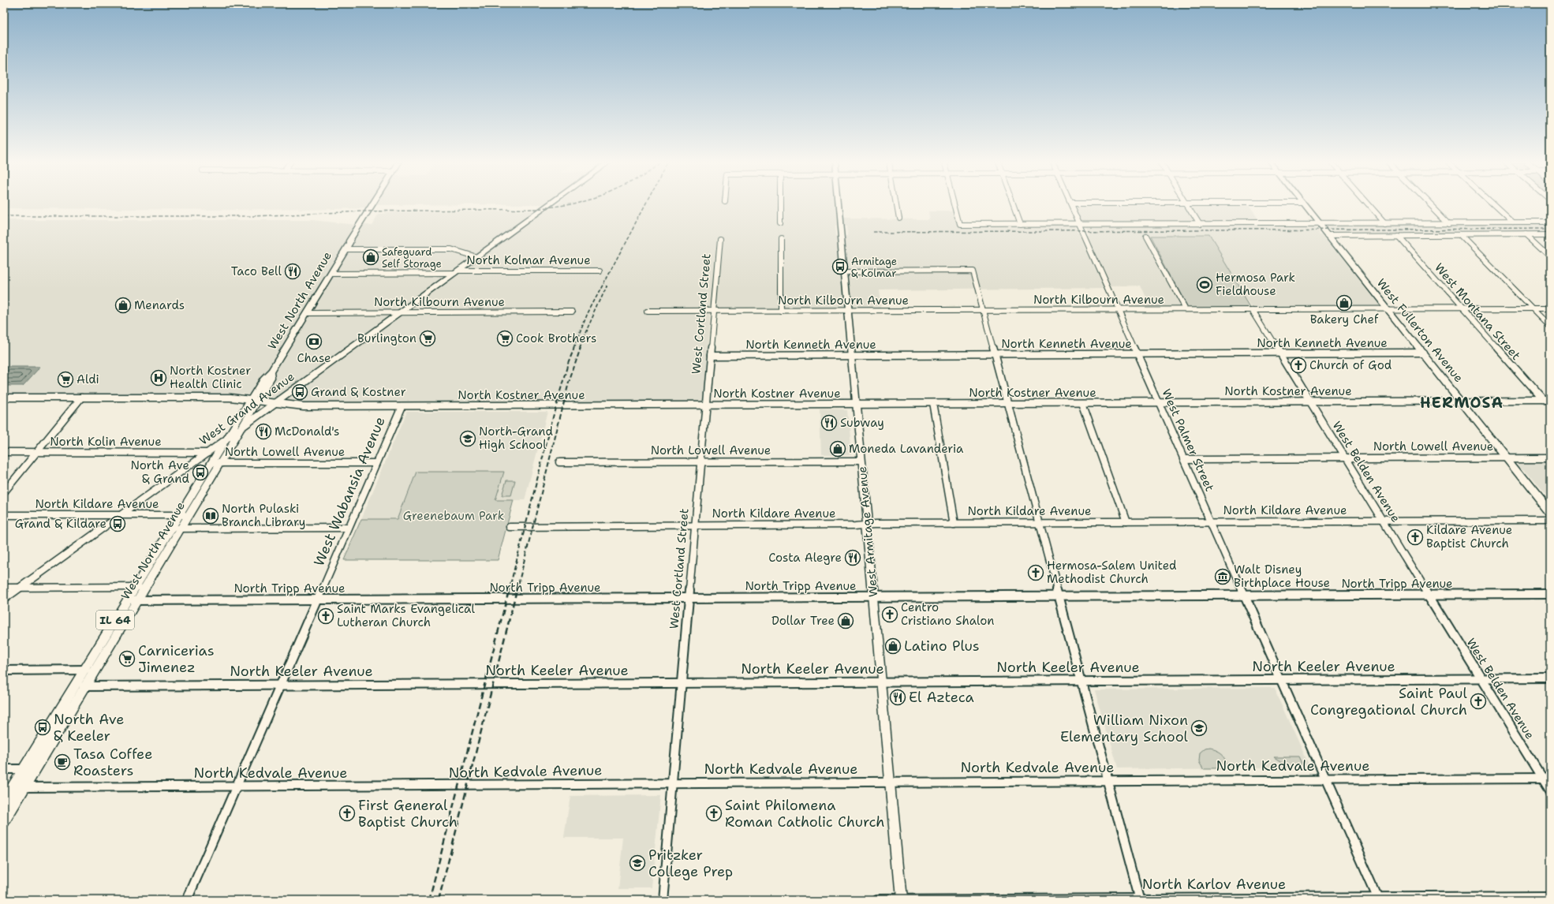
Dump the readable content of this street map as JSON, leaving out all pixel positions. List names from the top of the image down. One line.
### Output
{"streets":{"main road":["West North Avenue","West Fullerton Avenue","West Grand Avenue","West Armitage Avenue","IL 64"],"street":["North Kolmar Avenue","North Kilbourn Avenue","West Montana Street","West Cortland Street","North Kenneth Avenue","North Kostner Avenue","West Palmer Street","North Kolin Avenue","North Lowell Avenue","West Belden Avenue","West Wabansia Avenue","North Kildare Avenue","North Tripp Avenue","North Keeler Avenue","North Kedvale Avenue","North Karlov Avenue"]},"crossings":[["North Kolmar Avenue","West North Avenue"],["North Kolmar Avenue","West Grand Avenue"],["North Kilbourn Avenue","West North Avenue"],["North Kilbourn Avenue","West Montana Street"],["North Kilbourn Avenue","West Cortland Street"],["North Kilbourn Avenue","West Fullerton Avenue"],["North Kilbourn Avenue","West Grand Avenue"],["North Kilbourn Avenue","West Palmer Street"],["North Kilbourn Avenue","West Belden Avenue"],["North Kilbourn Avenue","West Armitage Avenue"],["West North Avenue","North Kostner Avenue"],["West North Avenue","West Grand Avenue"],["West North Avenue","North Lowell Avenue"],["West North Avenue","North Kildare Avenue"],["West North Avenue","North Tripp Avenue"],["West North Avenue","North Keeler Avenue"],["West North Avenue","North Kedvale Avenue"],["West Montana Street","North Kostner Avenue"],["West Cortland Street","North Kenneth Avenue"],["West Cortland Street","North Kostner Avenue"],["West Cortland Street","North Lowell Avenue"],["West Cortland Street","North Kildare Avenue"],["West Cortland Street","North Tripp Avenue"],["West Cortland Street","North Keeler Avenue"],["West Cortland Street","North Kedvale Avenue"],["West Fullerton Avenue","North Kenneth Avenue"],["West Fullerton Avenue","North Kostner Avenue"],["West Fullerton Avenue","North Lowell Avenue"],["North Kenneth Avenue","West Palmer Street"],["North Kenneth Avenue","West Belden Avenue"],["North Kenneth Avenue","West Armitage Avenue"],["North Kostner Avenue","West Grand Avenue"],["North Kostner Avenue","West Palmer Street"],["North Kostner Avenue","West Belden Avenue"],["North Kostner Avenue","West Wabansia Avenue"],["North Kostner Avenue","West Armitage Avenue"],["West Grand Avenue","North Kolin Avenue"],["West Grand Avenue","North Kildare Avenue"],["West Palmer Street","North Lowell Avenue"],["West Palmer Street","North Kildare Avenue"],["West Palmer Street","North Tripp Avenue"],["West Palmer Street","North Keeler Avenue"],["West Palmer Street","North Kedvale Avenue"],["West Palmer Street","North Karlov Avenue"],["North Lowell Avenue","West Belden Avenue"],["North Lowell Avenue","West Wabansia Avenue"],["North Lowell Avenue","West Armitage Avenue"],["West Belden Avenue","North Kildare Avenue"],["West Belden Avenue","North Tripp Avenue"],["West Belden Avenue","North Keeler Avenue"],["West Belden Avenue","North Kedvale Avenue"],["West Wabansia Avenue","North Tripp Avenue"],["West Wabansia Avenue","North Keeler Avenue"],["West Wabansia Avenue","North Kedvale Avenue"],["North Kildare Avenue","West Armitage Avenue"],["West Armitage Avenue","North Tripp Avenue"],["West Armitage Avenue","North Keeler Avenue"],["West Armitage Avenue","North Kedvale Avenue"],["West Armitage Avenue","North Karlov Avenue"]],"districts":["HERMOSA"],"parks":["Greenebaum Park"],"places":{"shop":["Safeguard Self Storage","Bakery Chef","Menards","Moneda Lavanderia","Dollar Tree","Latino Plus"],"bus stop":["Armitage & Kolmar","Grand & Kostner","North Ave & Grand","Grand & Kildare","North Ave & Keeler"],"restaurant":["Taco Bell","Subway","McDonald's","Costa Alegre","El Azteca"],"sports":["Hermosa Park Fieldhouse"],"supermarket":["Burlington","Cook Brothers","Aldi","Carnicerias Jimenez"],"bank":["Chase"],"church":["Church of God","Kildare Avenue Baptist Church","Hermosa-Salem United Methodist Church","Centro Cristiano Shalon","Saint Marks Evangelical Lutheran Church","Saint Paul Congregational Church","First General Baptist Church","Saint Philomena Roman Catholic Church"],"hospital":["North Kostner Health Clinic"],"school or university":["North-Grand High School","William Nixon Elementary School","Pritzker College Prep"],"library":["North Pulaski Branch Library"],"museum":["Walt Disney Birthplace House"],"cafe":["Tasa Coffee Roasters"]}}
